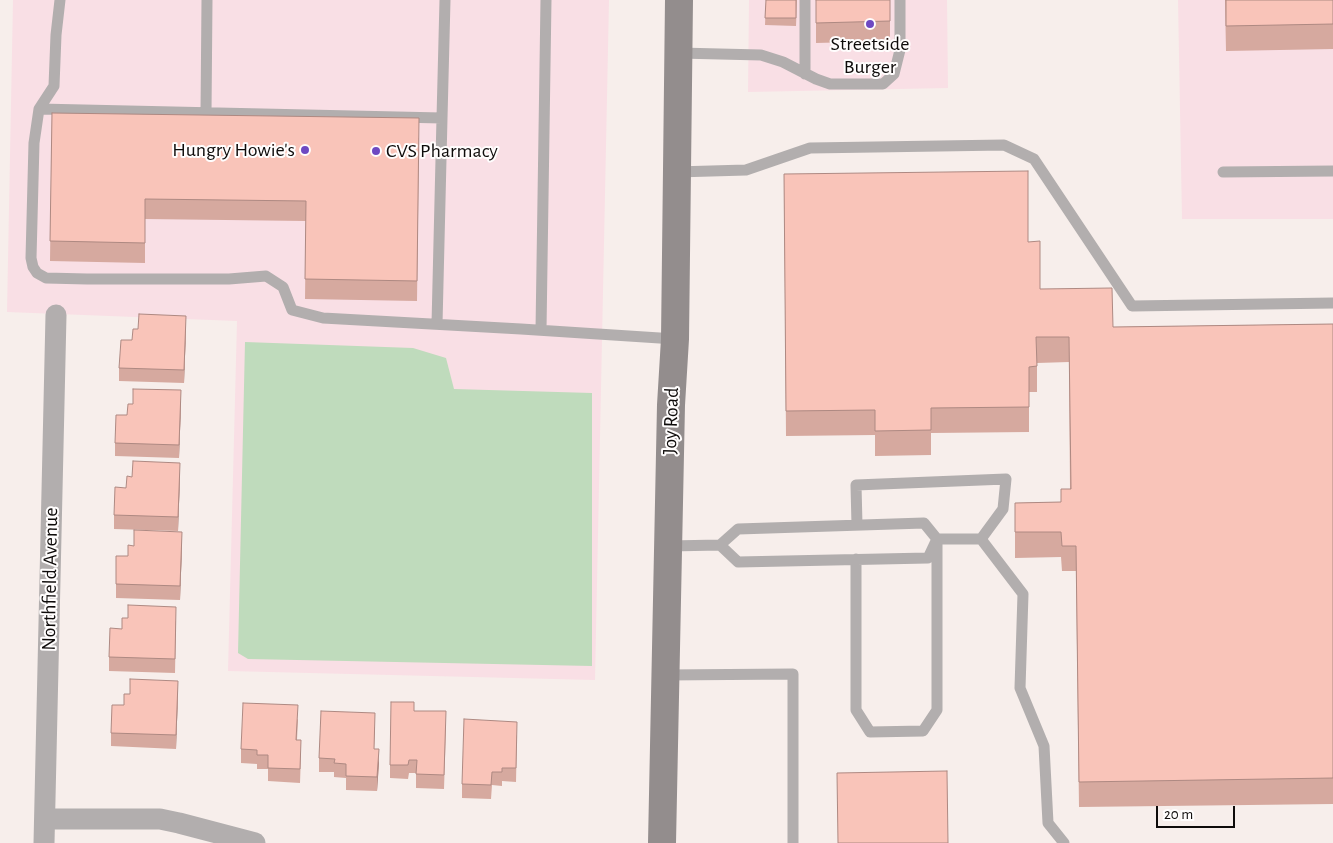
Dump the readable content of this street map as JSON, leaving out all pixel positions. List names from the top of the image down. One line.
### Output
{"streets":{"street":["Joy Road","Northfield Avenue"]},"places":["Streetside Burger","Hungry Howie's","CVS Pharmacy"],"scale_bar":"20 m"}
